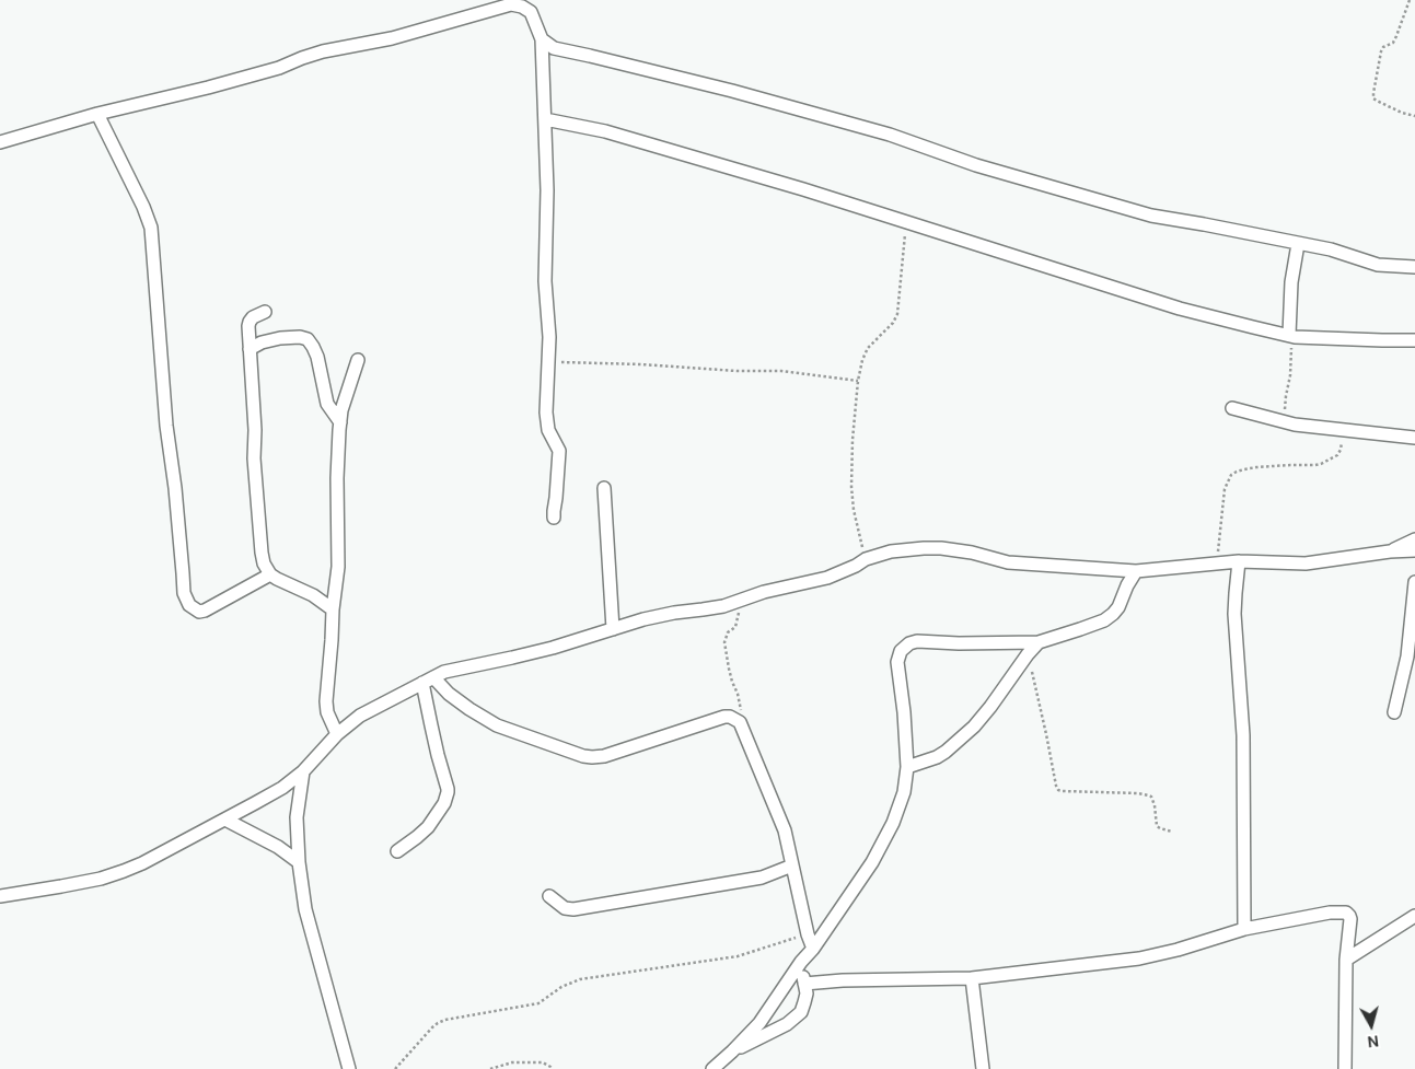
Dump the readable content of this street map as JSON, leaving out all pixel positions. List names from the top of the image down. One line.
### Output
{"north":"bottom"}
